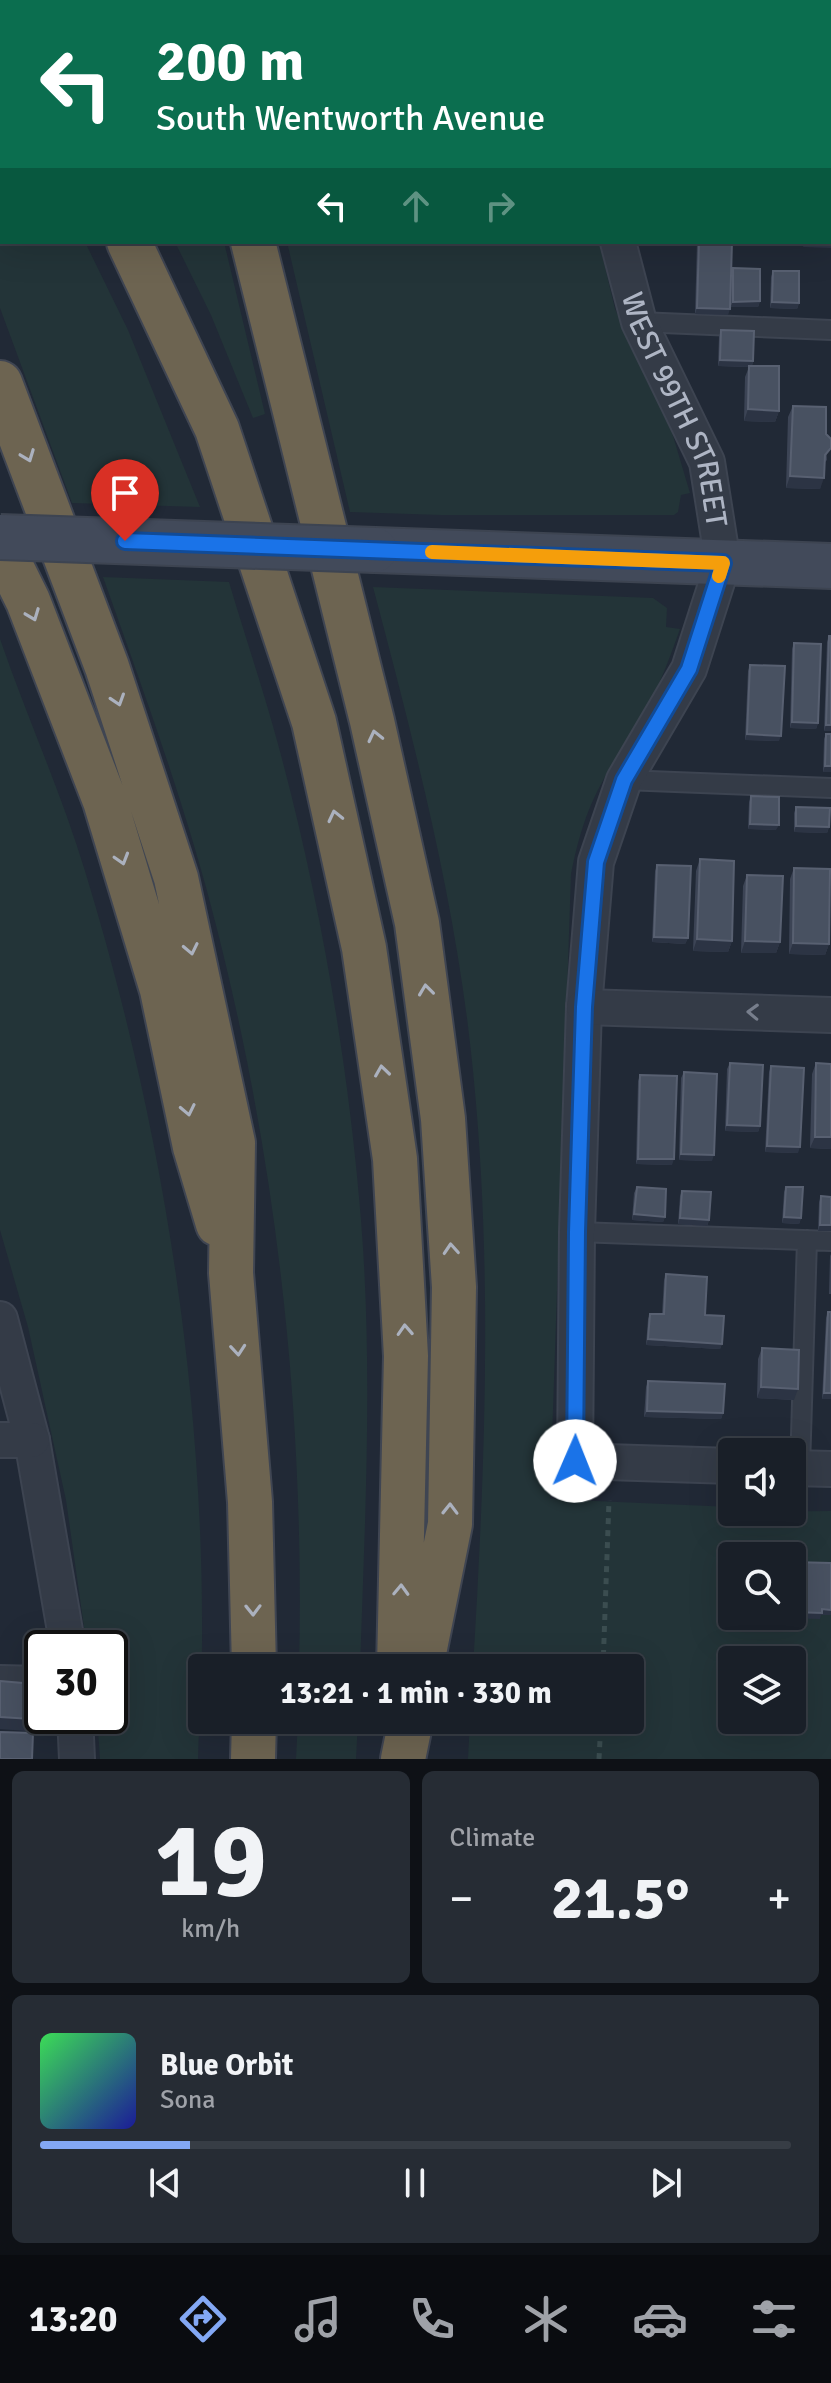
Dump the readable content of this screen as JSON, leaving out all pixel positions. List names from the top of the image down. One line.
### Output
{"streets":{"street":["WEST 99TH STREET"]},"page":{"turn":["200 m","South Wentworth Avenue"],"limit":"30","trip":"13:21 · 1 min · 330 m","tile":[["19","km/h"],"Climate"],"heat":["−","21.5°","+"],"song":["Blue Orbit","Sona"],"tabs":"13:20"}}
